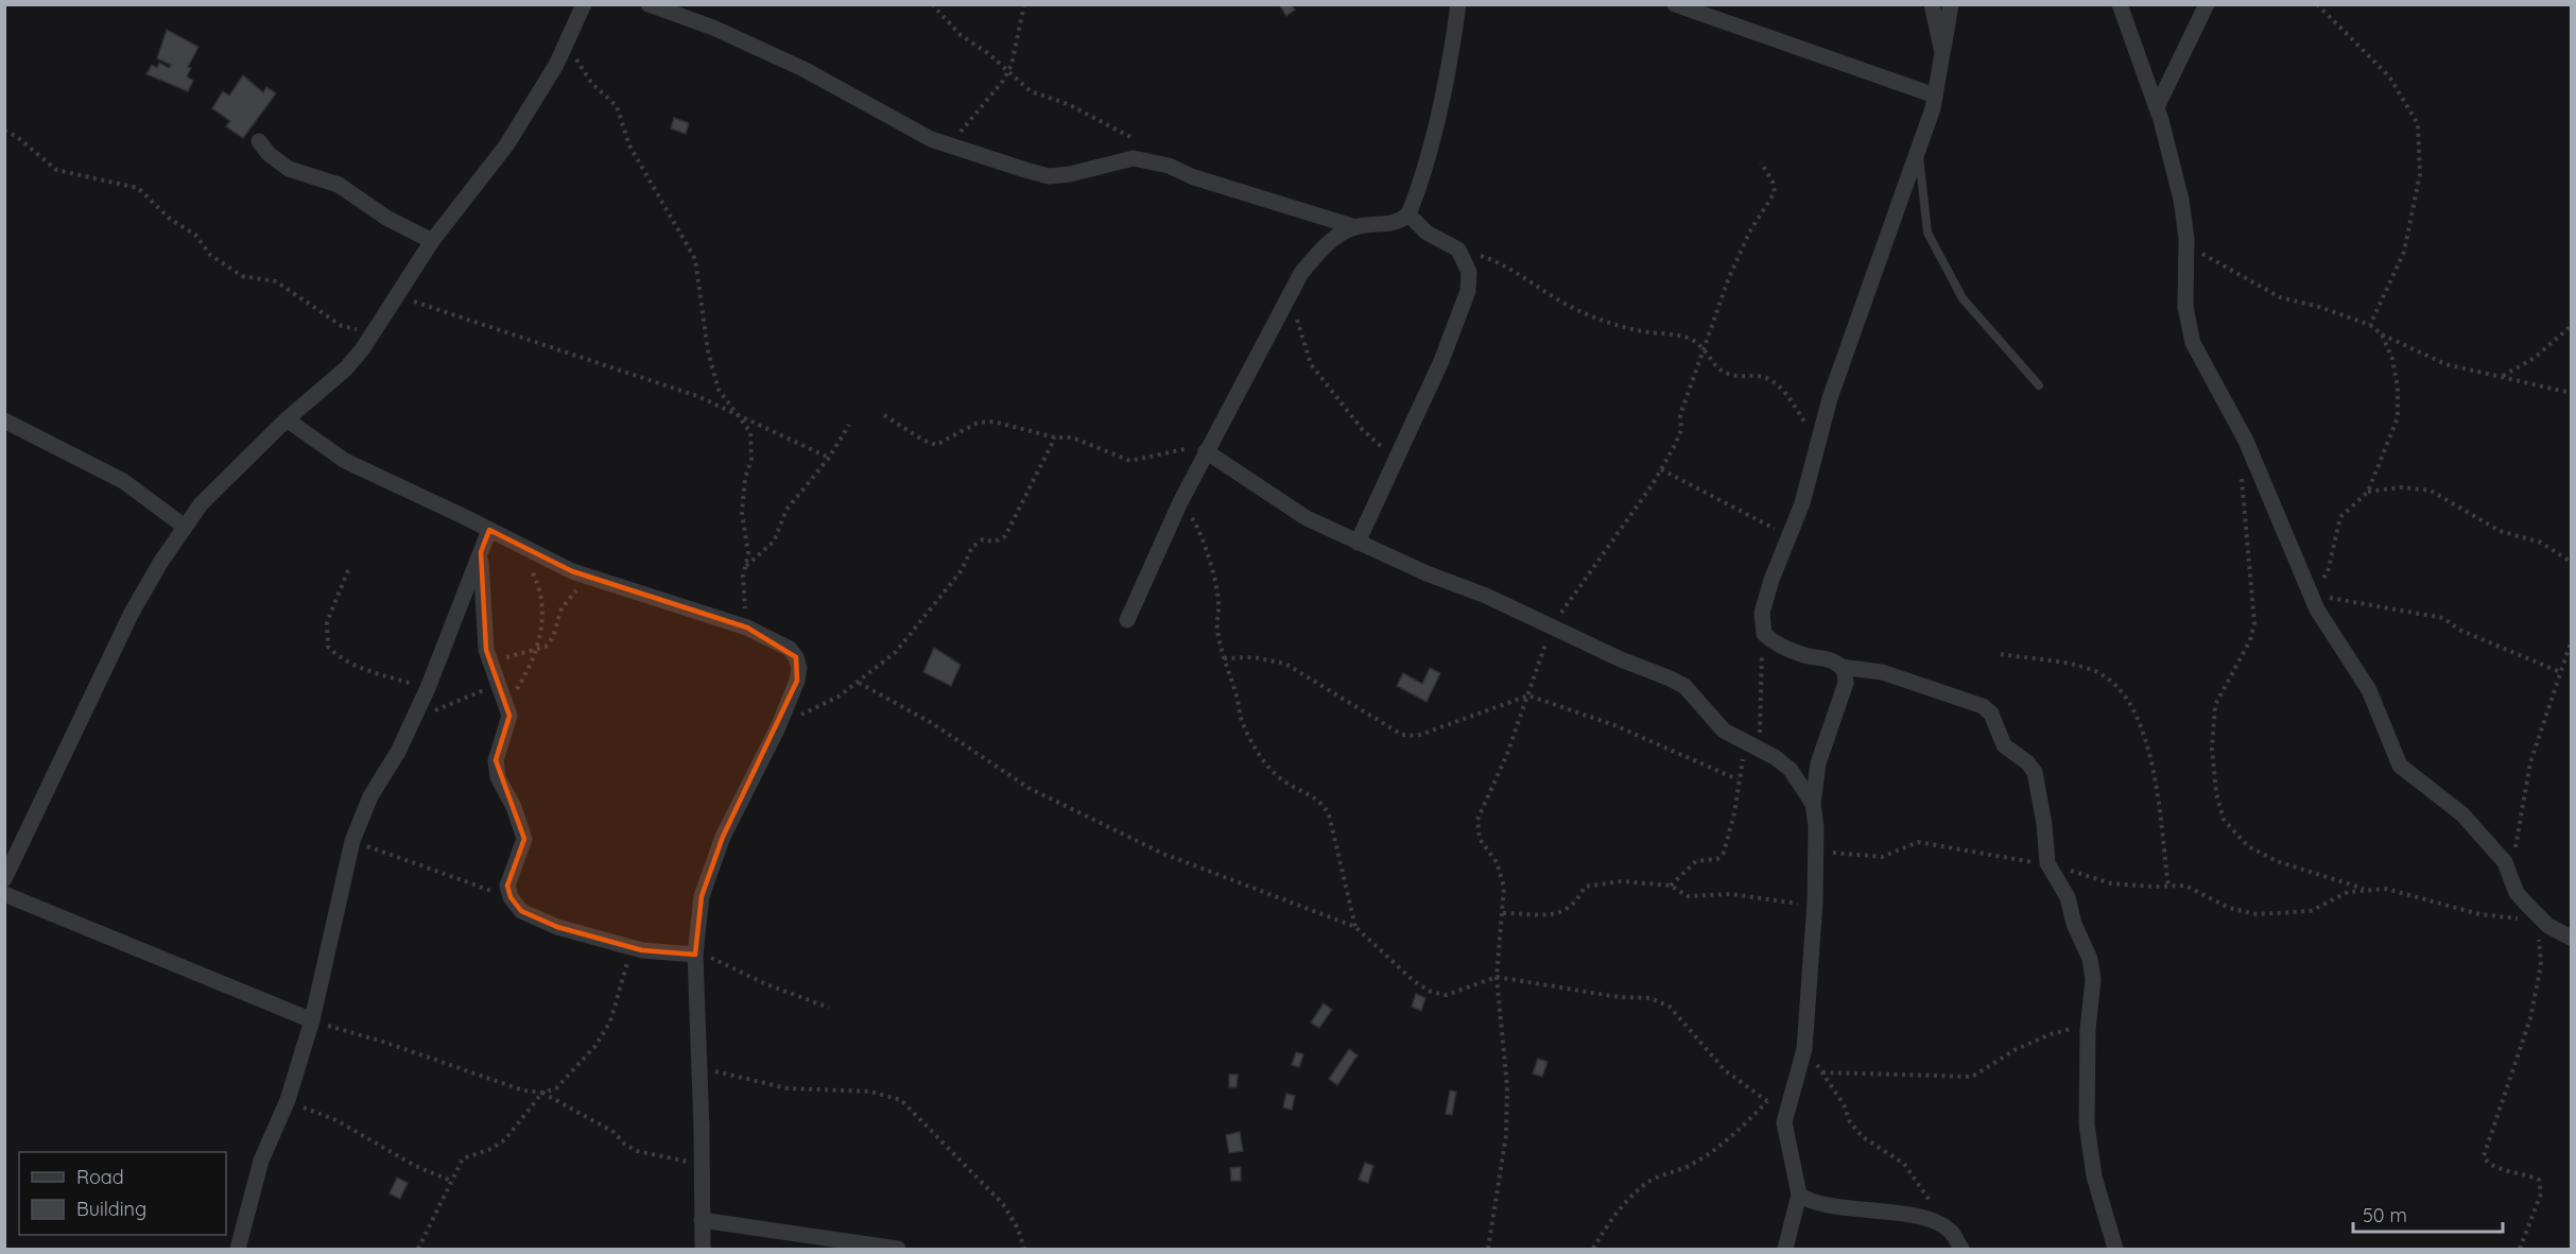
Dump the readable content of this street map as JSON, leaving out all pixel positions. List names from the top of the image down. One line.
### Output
{"legend":["Road","Building"],"scale_bar":"50 m"}
